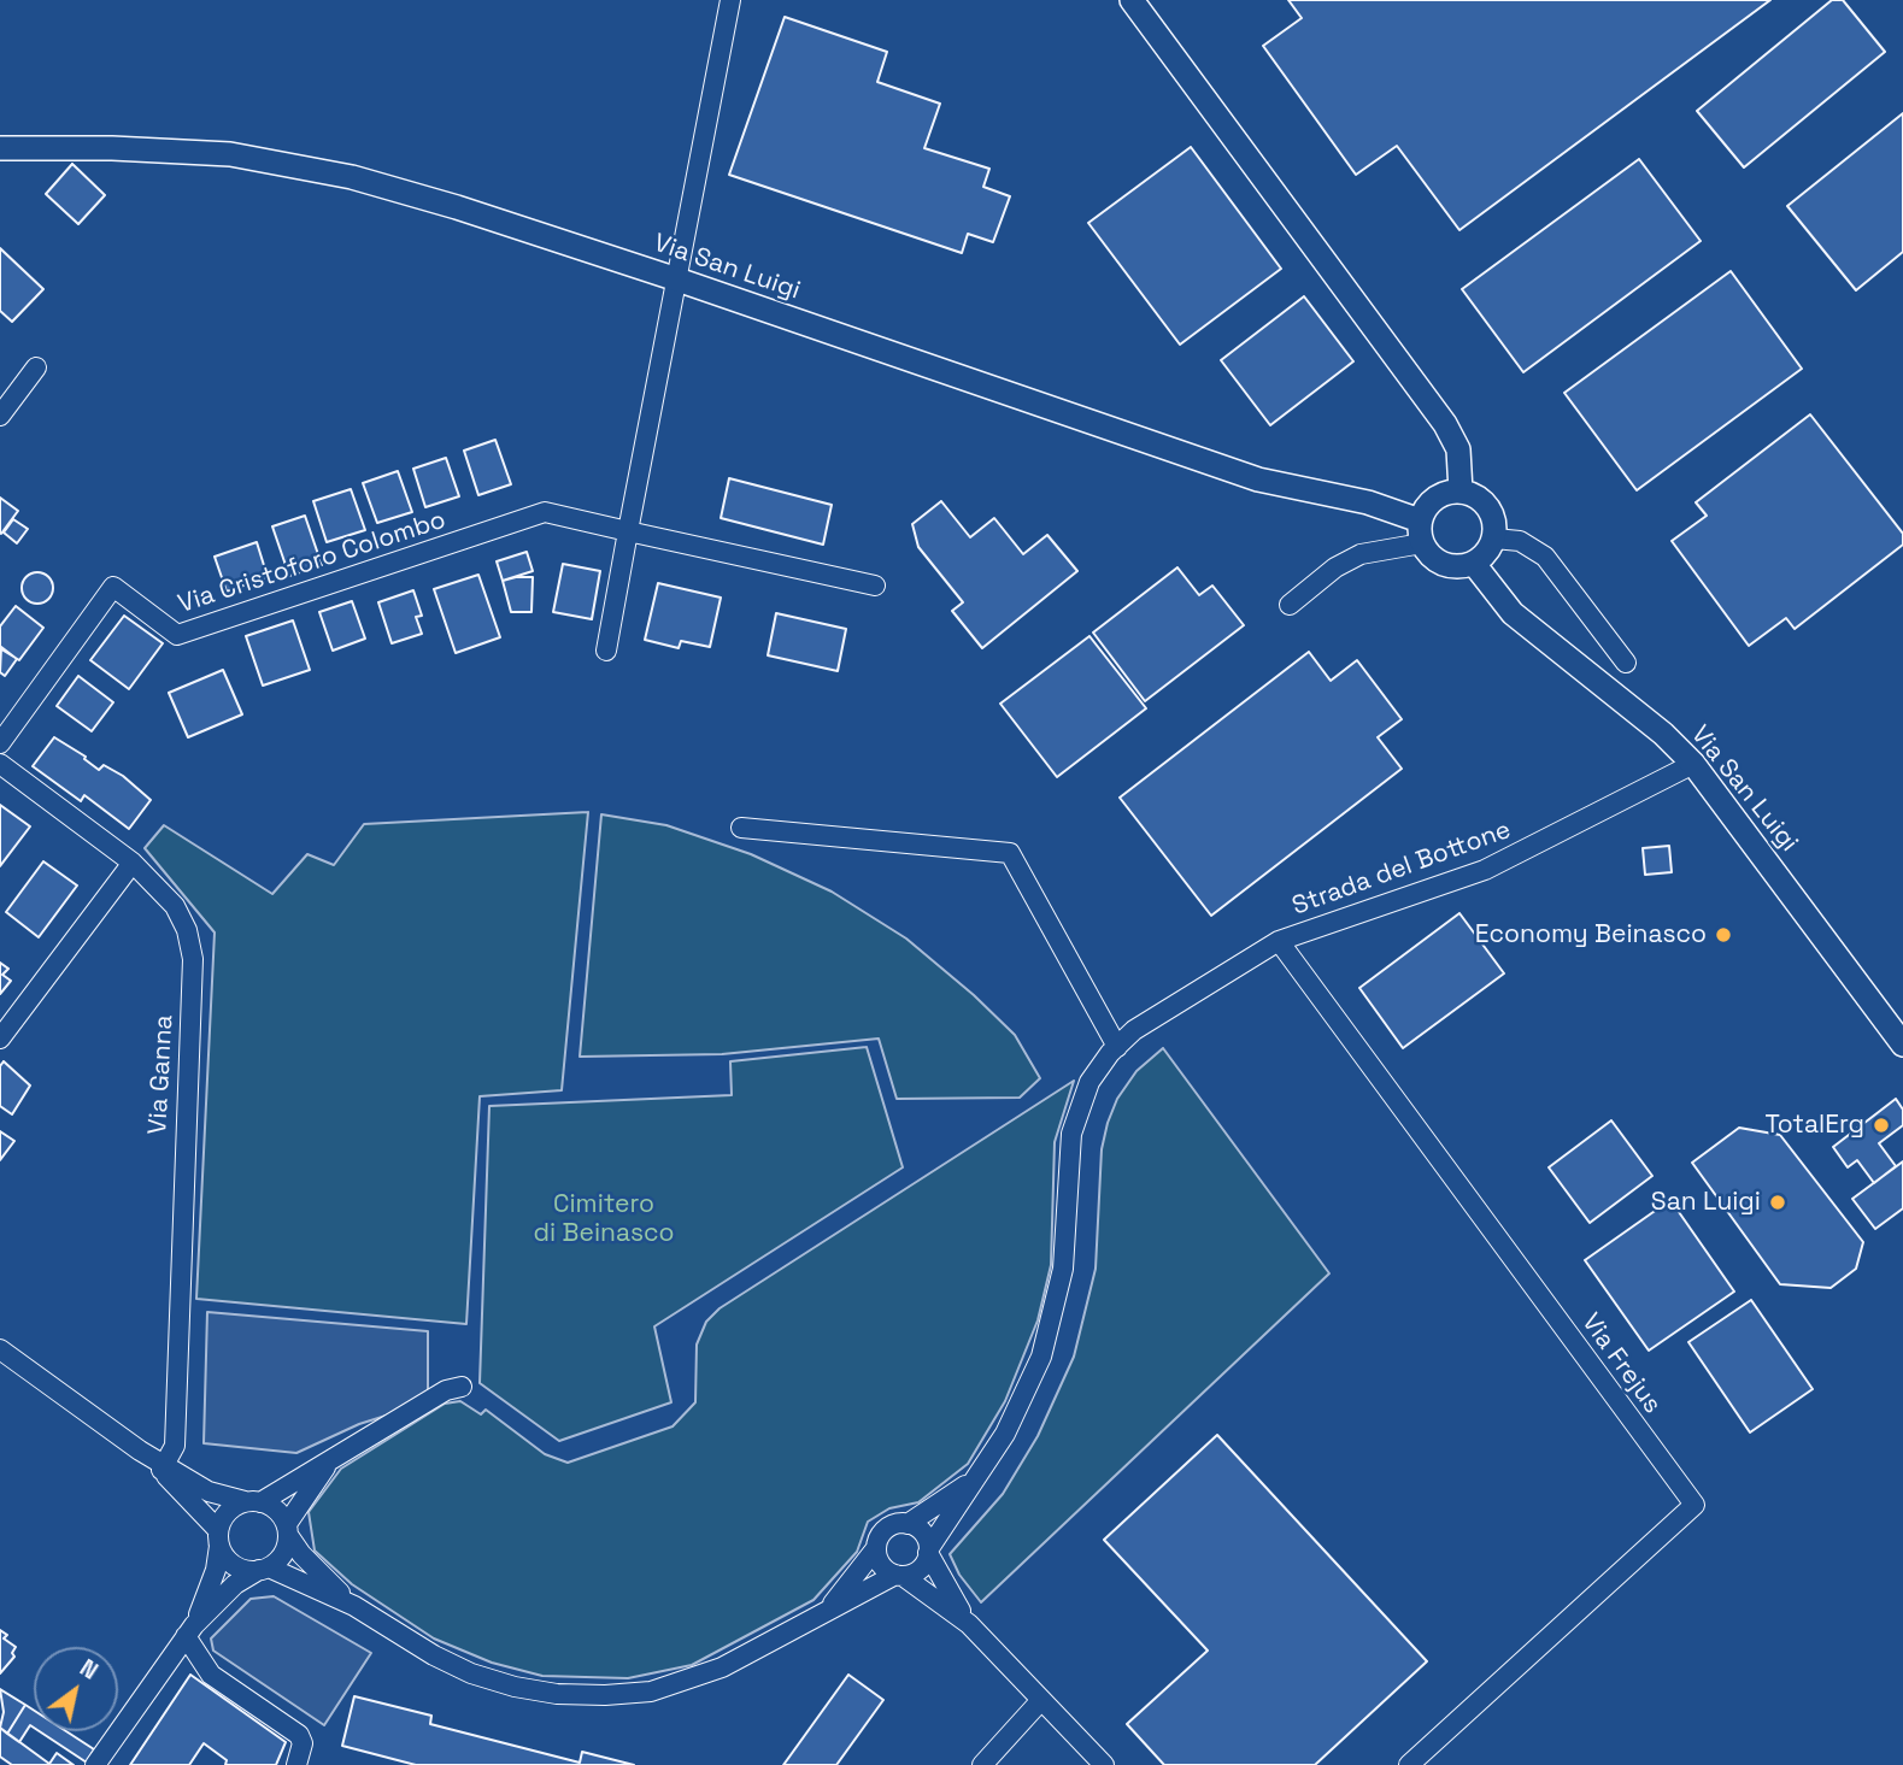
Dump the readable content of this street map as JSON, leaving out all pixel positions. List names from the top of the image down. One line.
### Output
{"streets":{"street":["Via San Luigi","Via Cristoforo Colombo","Strada del Bottone","Via Ganna","Via Frejus"]},"crossings":[["Via San Luigi","Strada del Bottone"],["Strada del Bottone","Via Frejus"]],"parks":["Cimitero di Beinasco"],"places":["Economy Beinasco","TotalErg","San Luigi"],"north":"top right"}
